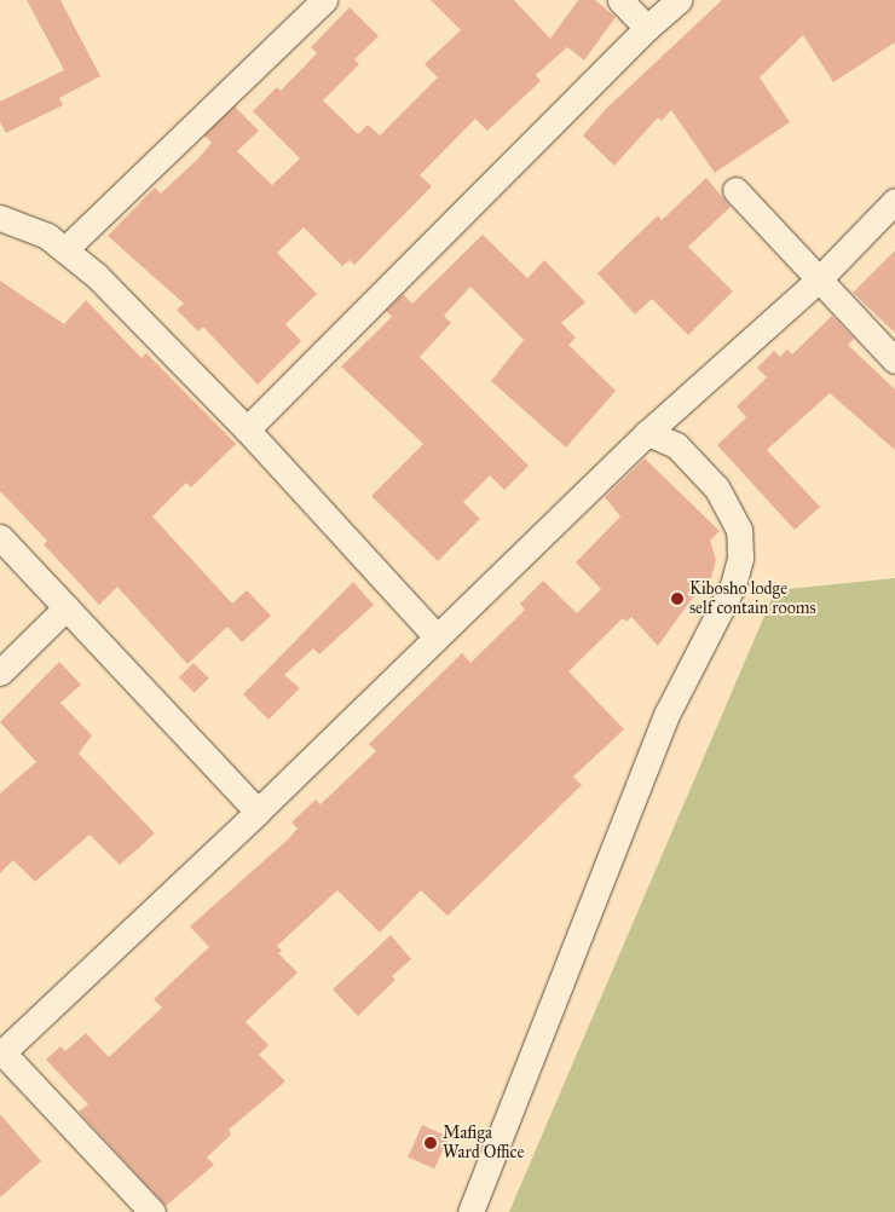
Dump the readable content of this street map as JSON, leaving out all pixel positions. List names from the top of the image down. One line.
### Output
{"places":["Kibosho lodge self contain rooms","Mafiga Ward Office"]}
